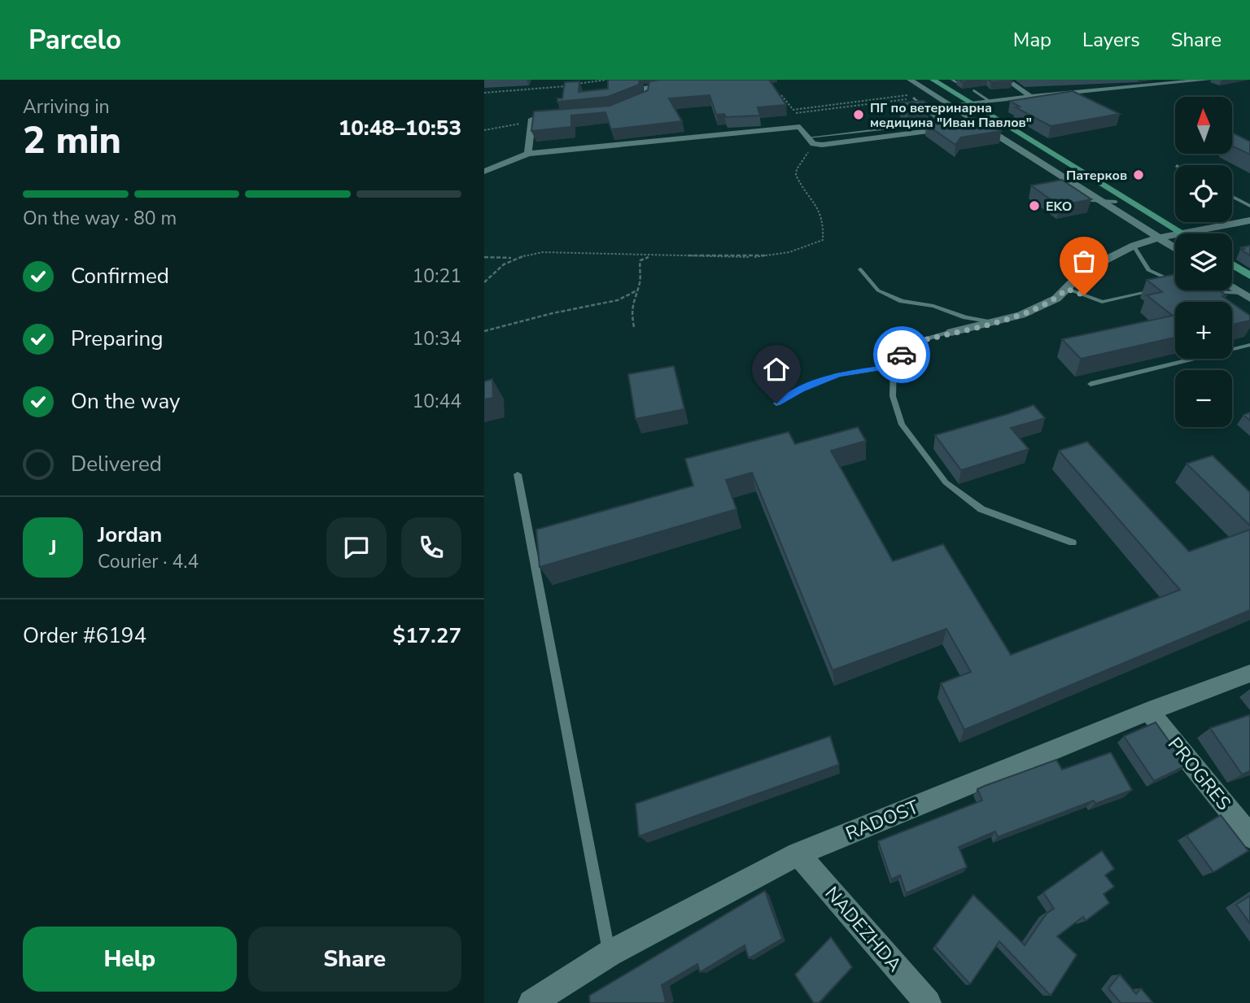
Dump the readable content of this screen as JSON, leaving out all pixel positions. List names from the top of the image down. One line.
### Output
{"streets":{"street":["PROGRES","RADOST","NADEZHDA"]},"crossings":[["PROGRES","RADOST"],["RADOST","NADEZHDA"]],"places":["ПГ по ветеринарна медицина \"Иван Павлов\"","Патерков","EKO"],"north":"top","page":{"header":"Parcelo","nav":["Map","Layers","Share"],"heading":["2 min","Arriving in","10:48–10:53"],"panel":["Jordan","Courier · 4.4","Order #6194","$17.27"],"map_buttons":["+","−"],"bar":"On the way · 80 m","list":[["Confirmed","10:21"],["Preparing","10:34"],["On the way","10:44"],"Delivered"],"round":"J","buttons":["Help","Share"]}}
